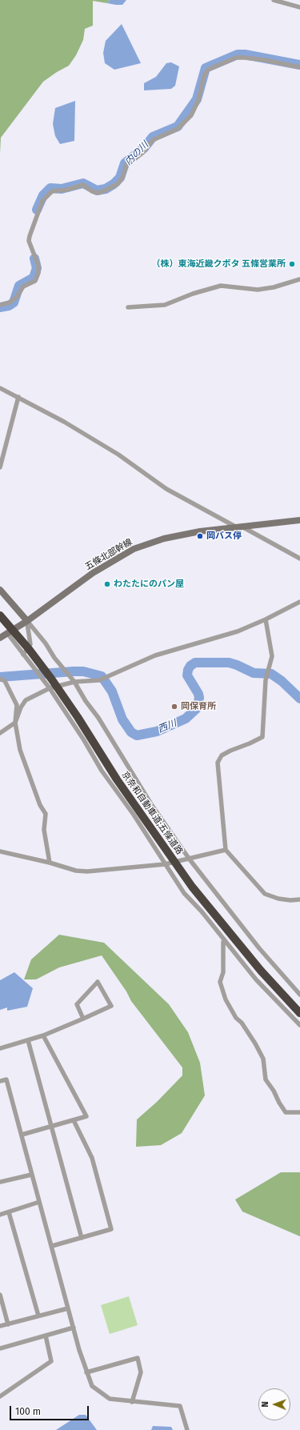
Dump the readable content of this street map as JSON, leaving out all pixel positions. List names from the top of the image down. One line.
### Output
{"streets":{"highway":["京奈和自動車道;五條道路"],"street":["五條北部幹線"]},"water":["内の川","西川"],"places":["（株）東海近畿クボタ 五條営業所","岡バス停","わたたにのパン屋","岡保育所"],"scale_bar":"100 m","north":"left"}
